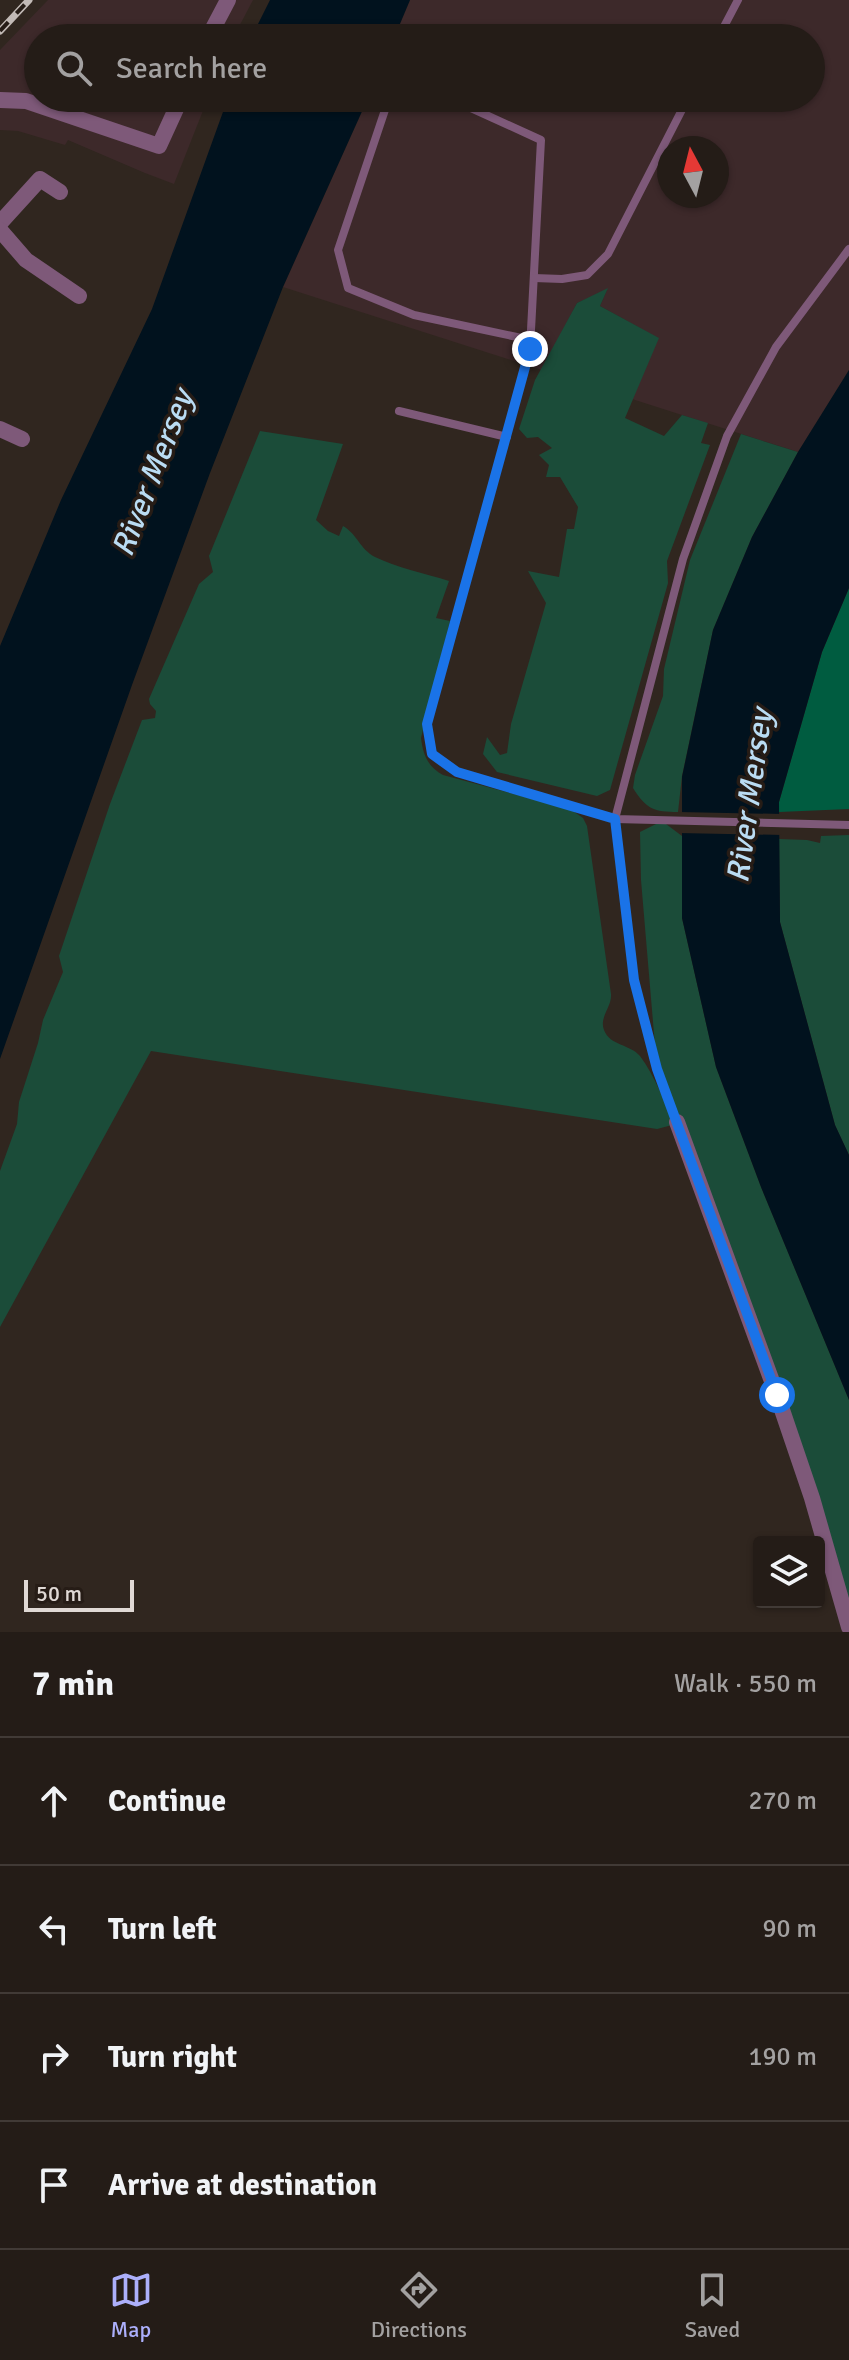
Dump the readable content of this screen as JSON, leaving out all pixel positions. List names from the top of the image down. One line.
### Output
{"water":["River Mersey"],"scale_bar":"50 m","north":"top","page":{"search":"Search here","scale":"50 m","heading":["7 min","Walk · 550 m"],"list":[["Continue","270 m"],["Turn left","90 m"],["Turn right","190 m"],"Arrive at destination"],"nav":["Map","Directions","Saved"]}}
